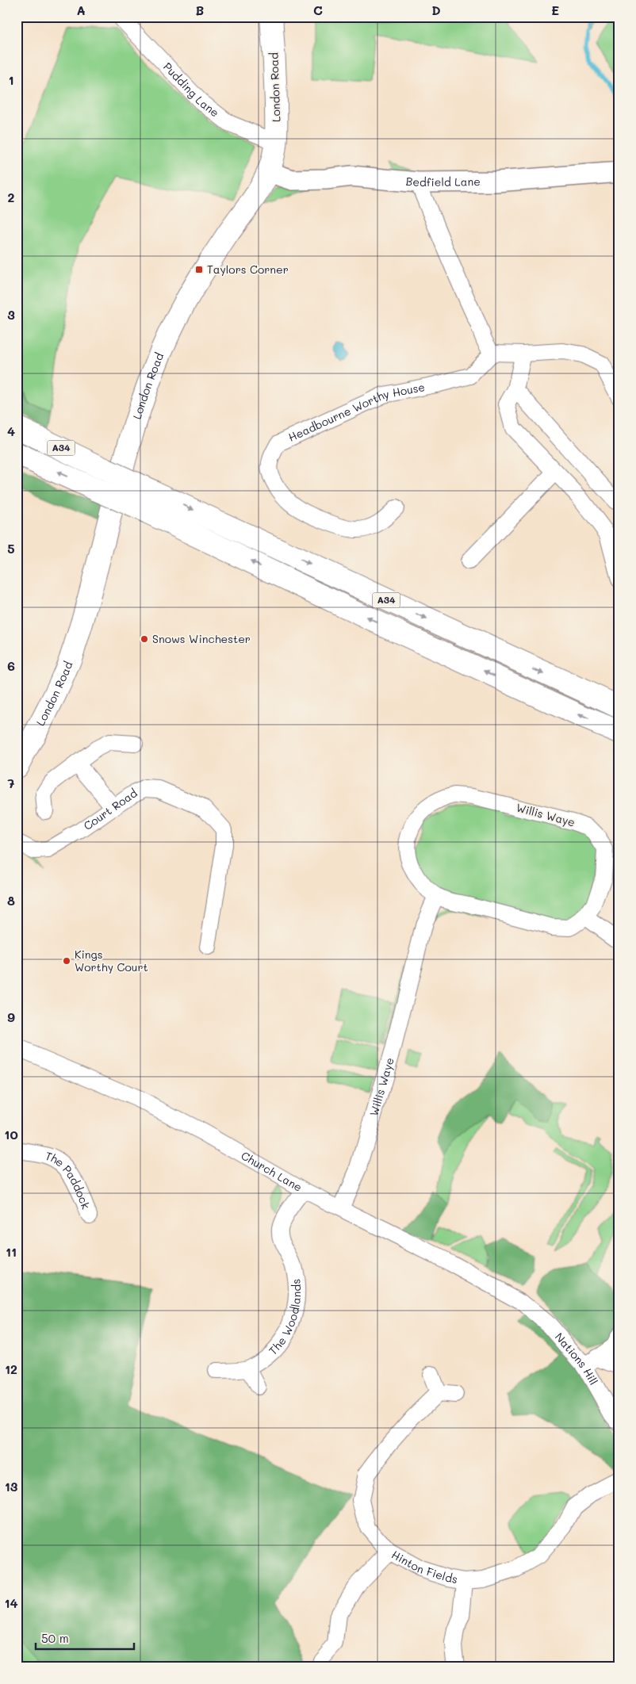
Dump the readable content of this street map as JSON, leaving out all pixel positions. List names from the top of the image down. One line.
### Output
{"streets":{"main road":["London Road","A34"],"street":["Pudding Lane","Bedfield Lane","Headbourne Worthy House","Court Road","Willis Waye","Church Lane","The Paddock","The Woodlands","Nations Hill","Hinton Fields"]},"crossings":[["London Road","Pudding Lane"],["London Road","Bedfield Lane"],["Willis Waye","Church Lane"],["Church Lane","The Woodlands"],["Church Lane","Nations Hill"]],"places":{"transit":["Taylors Corner"],"other":["Snows Winchester","Kings Worthy Court"]},"scale_bar":"50 m","grid":{"columns":["A","B","C","D","E"],"rows":["1","2","3","4","5","6","7","8","9","10","11","12","13","14"]}}
